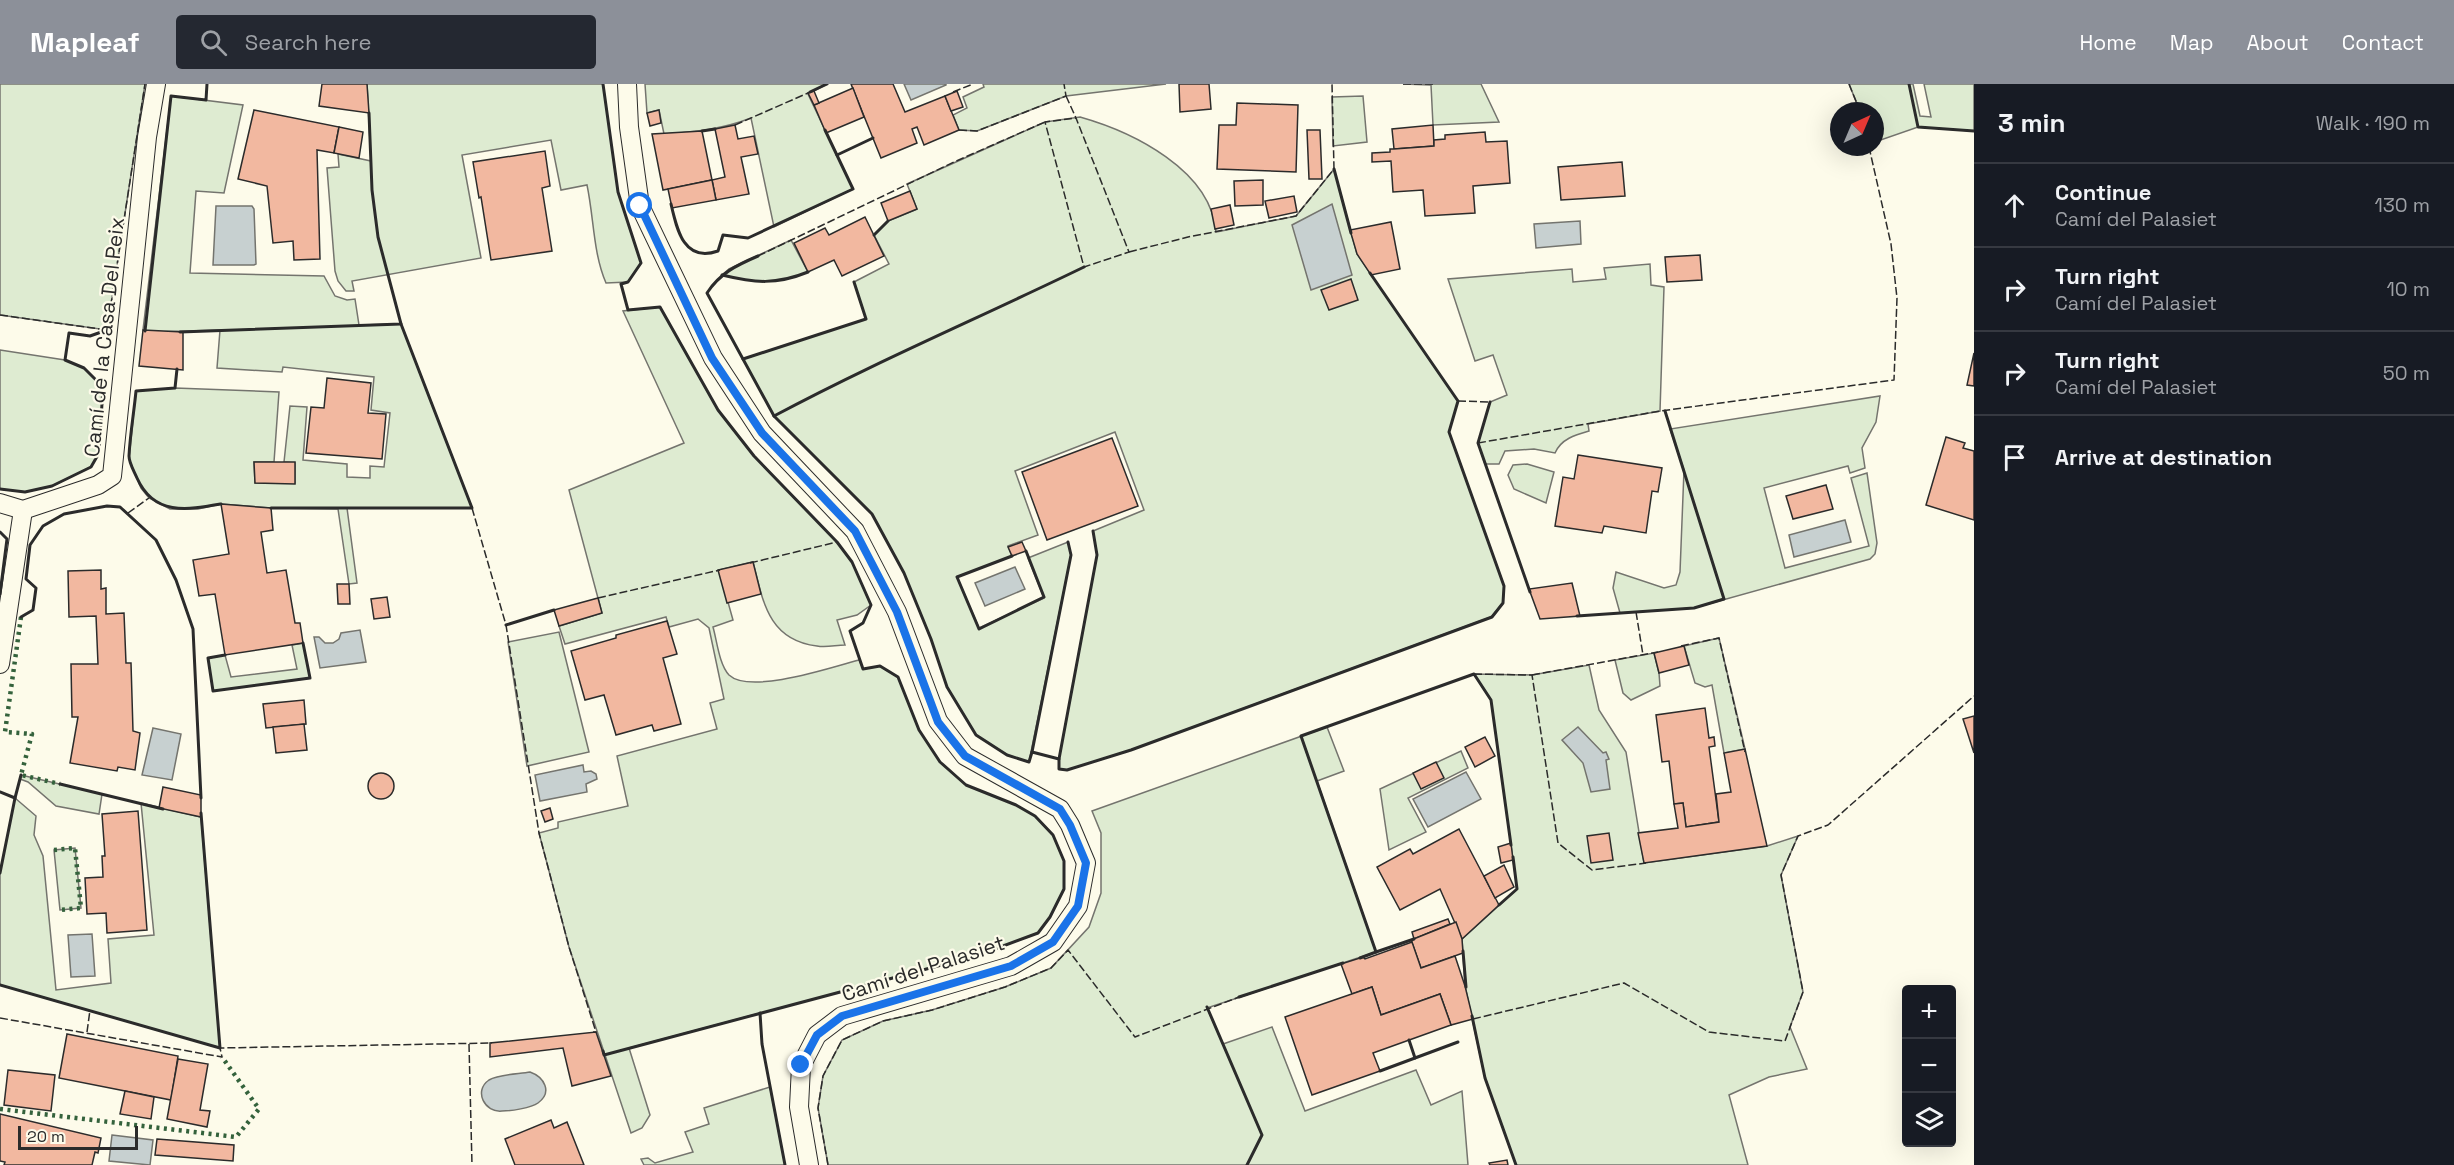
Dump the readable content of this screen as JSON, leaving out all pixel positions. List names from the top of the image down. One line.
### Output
{"streets":{"lane":["Camí de la Casa Del Peix","Camí del Palasiet"]},"scale_bar":"20 m","north":"top right","page":{"header":"Mapleaf","search":"Search here","nav":["Home","Map","About","Contact"],"heading":["3 min","Walk · 190 m"],"list":[["Continue","Camí del Palasiet","130 m"],["Turn right","Camí del Palasiet","10 m"],["Turn right","Camí del Palasiet","50 m"],"Arrive at destination"],"map_buttons":["+","−"],"scale":"20 m"}}
